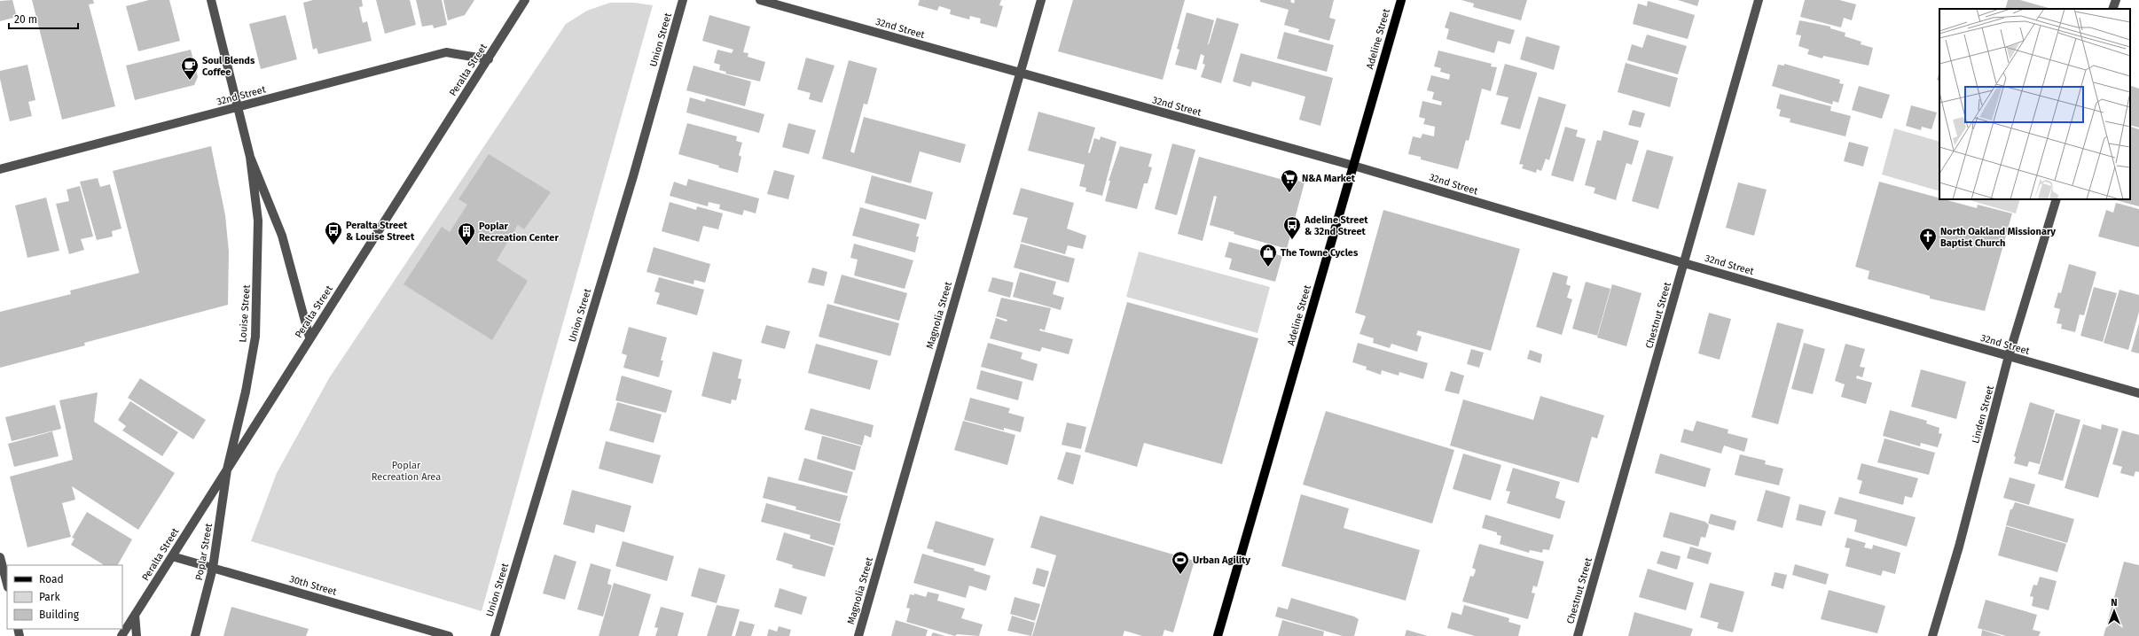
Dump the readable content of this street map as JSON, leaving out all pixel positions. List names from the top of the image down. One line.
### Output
{"streets":{"main road":["Adeline Street"],"street":["32nd Street","Union Street","Peralta Street","Louise Street","Magnolia Street","Chestnut Street","Linden Street","Poplar Street","30th Street"]},"crossings":[["32nd Street","Adeline Street"],["32nd Street","Peralta Street"],["32nd Street","Louise Street"],["32nd Street","Magnolia Street"],["32nd Street","Chestnut Street"],["32nd Street","Linden Street"],["Peralta Street","Louise Street"],["Peralta Street","Poplar Street"],["Peralta Street","30th Street"],["Louise Street","Poplar Street"],["Poplar Street","30th Street"]],"parks":["Poplar Recreation Area"],"places":{"cafe":["Soul Blends Coffee"],"supermarket":["N&A Market"],"bus stop":["Adeline Street & 32nd Street","Peralta Street & Louise Street"],"building":["Poplar Recreation Center"],"church":["North Oakland Missionary Baptist Church"],"shop":["The Towne Cycles"],"sports":["Urban Agility"]},"legend":["Road","Park","Building"],"scale_bar":"20 m","north":"top"}
